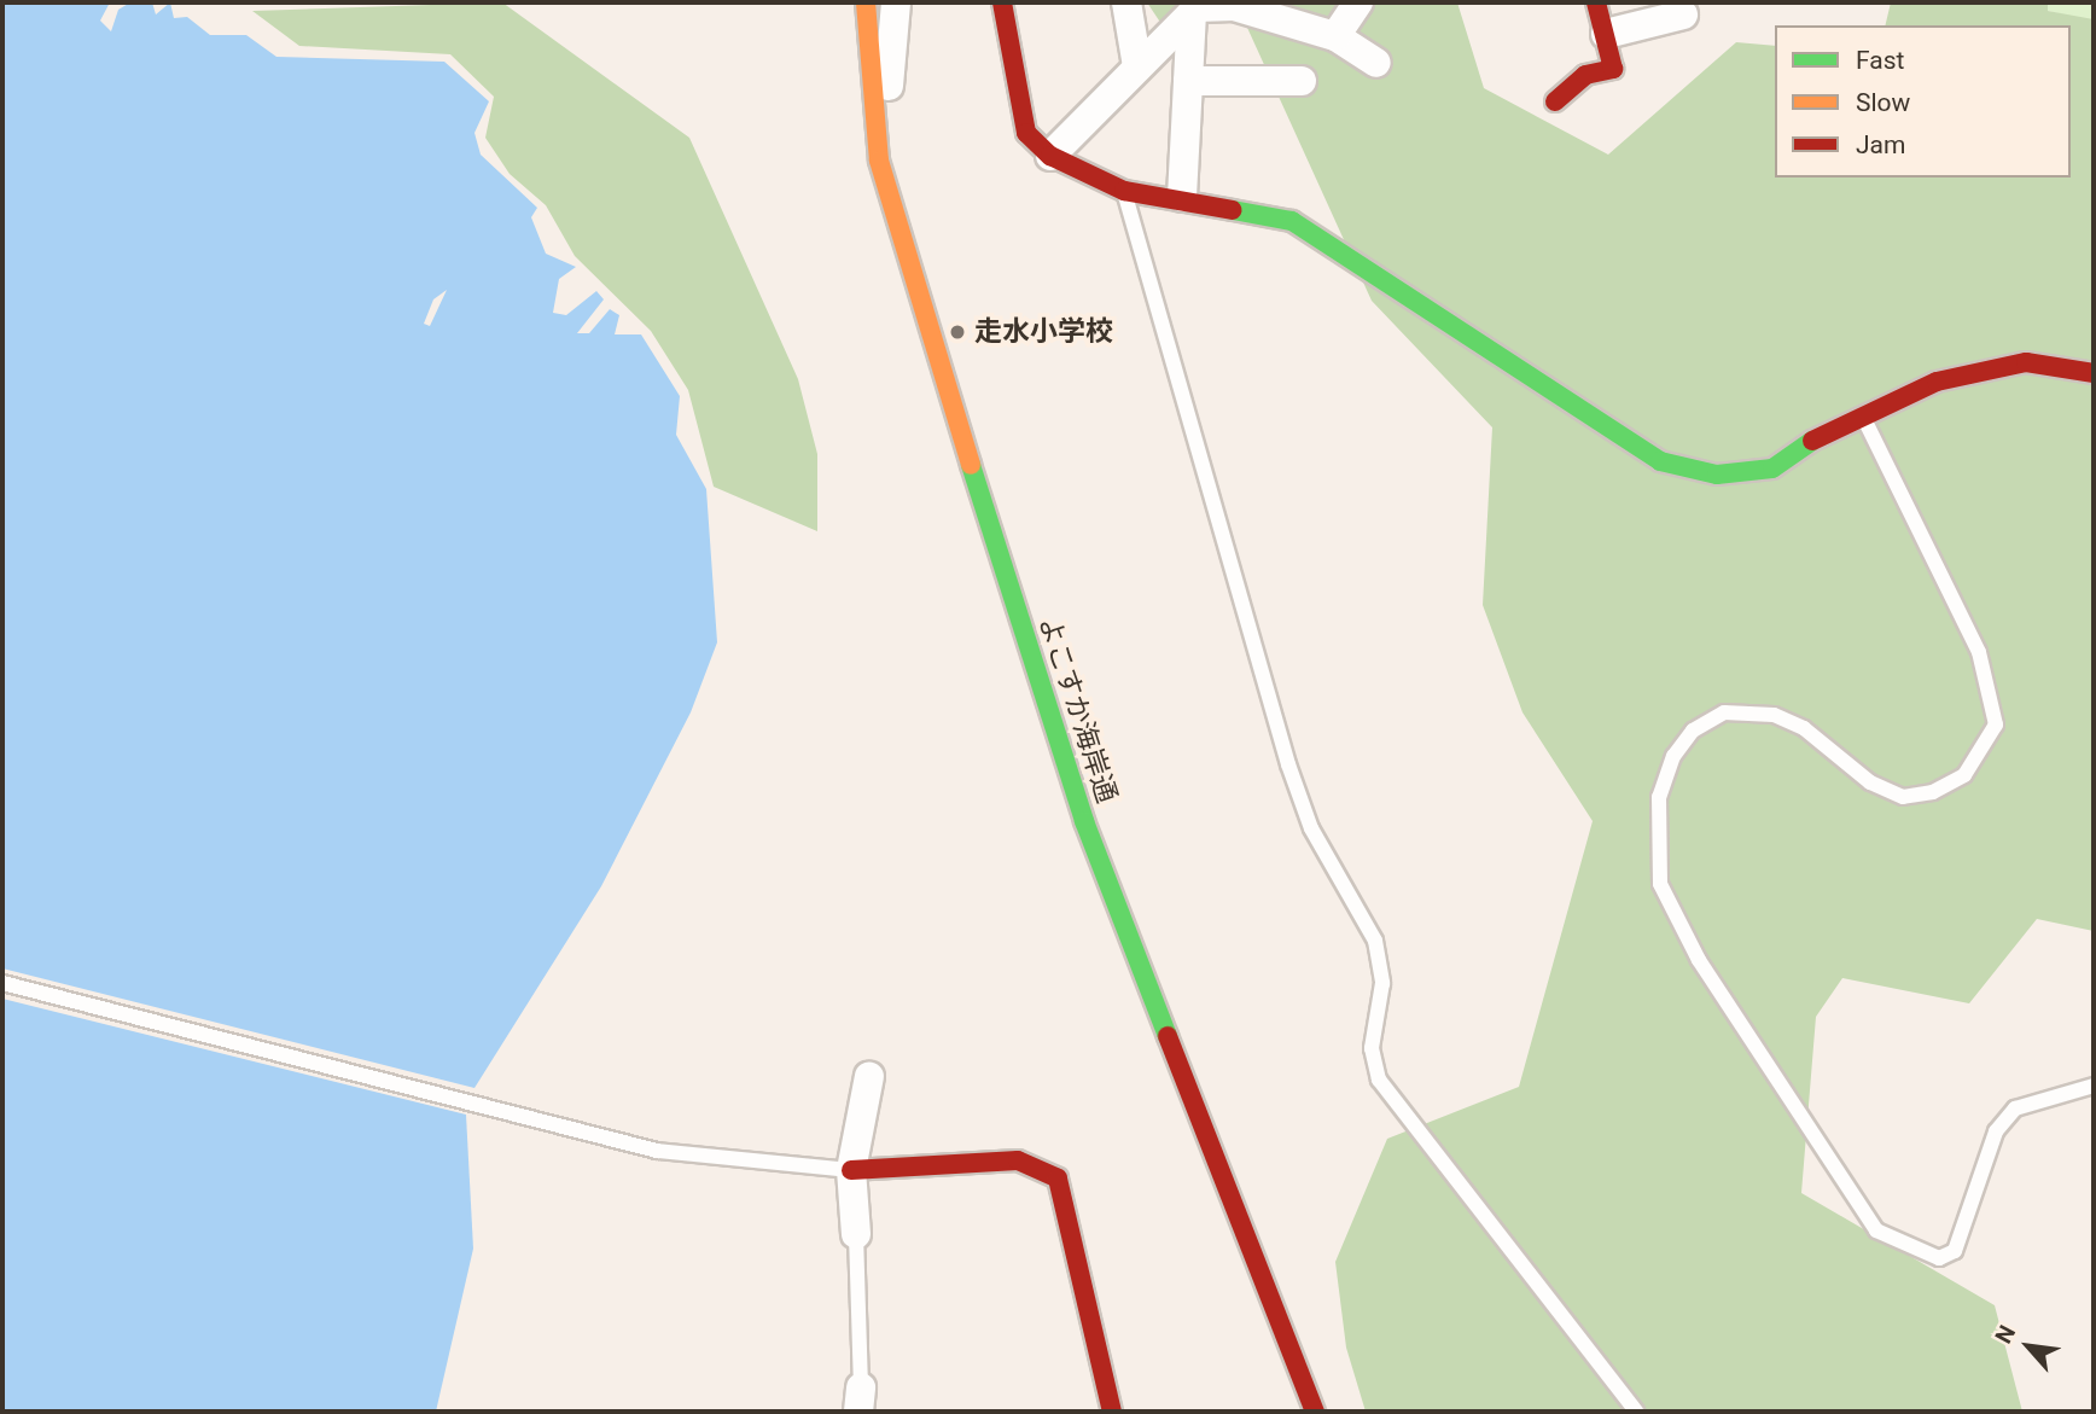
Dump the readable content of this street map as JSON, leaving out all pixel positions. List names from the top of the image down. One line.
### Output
{"streets":{"main road":["よこすか海岸通"]},"places":["走水小学校"],"legend":["Fast","Slow","Jam"],"north":"top left"}
